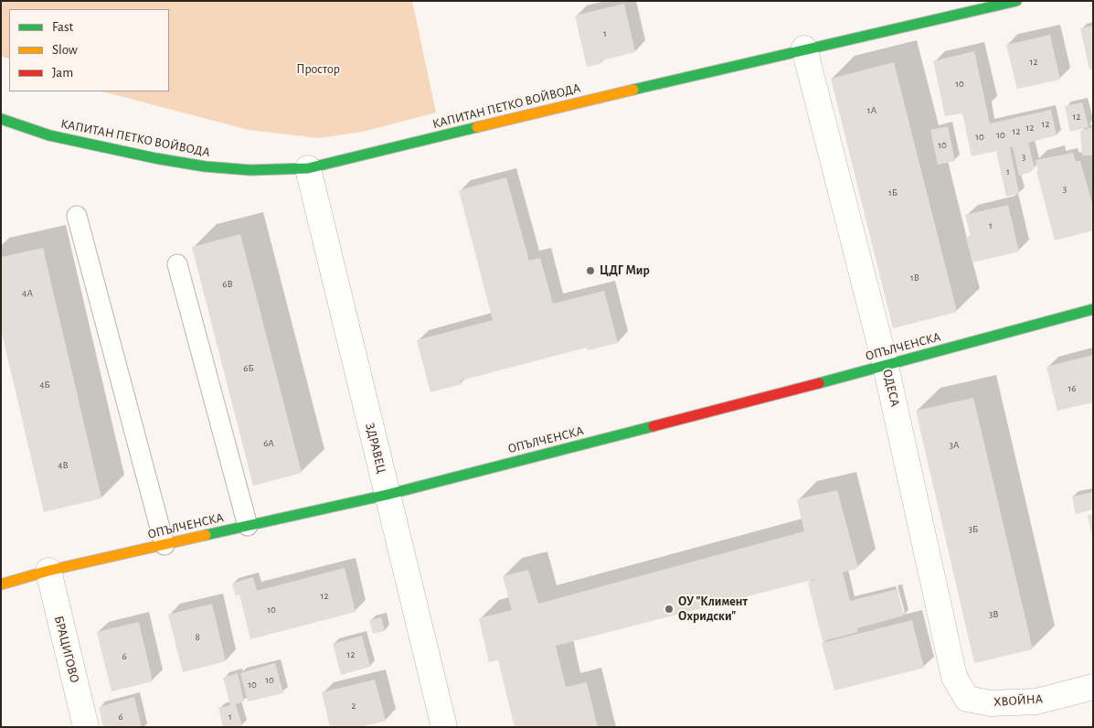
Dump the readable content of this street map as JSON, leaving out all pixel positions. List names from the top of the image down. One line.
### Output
{"streets":{"street":["КАПИТАН ПЕТКО ВОЙВОДА","ОПЪЛЧЕНСКА","ОДЕСА","ЗДРАВЕЦ","БРАЦИГОВО","ХВОЙНА"]},"crossings":[["КАПИТАН ПЕТКО ВОЙВОДА","ОДЕСА"],["КАПИТАН ПЕТКО ВОЙВОДА","ЗДРАВЕЦ"],["ОПЪЛЧЕНСКА","ОДЕСА"],["ОПЪЛЧЕНСКА","ЗДРАВЕЦ"],["ОПЪЛЧЕНСКА","БРАЦИГОВО"],["ОДЕСА","ХВОЙНА"]],"parks":["Простор"],"places":["ЦДГ Мир","ОУ \"Климент Охридски\""],"house_numbers":["1","12","10","1А","12","12","12","12","10","10","10","3","1","3","1Б","1","1В","6В","4А","6Б","4Б","16","6А","3А","4В","3Б","12","10","3В","8","12","6","10","10","2","6","1"],"legend":["Fast","Slow","Jam"]}
